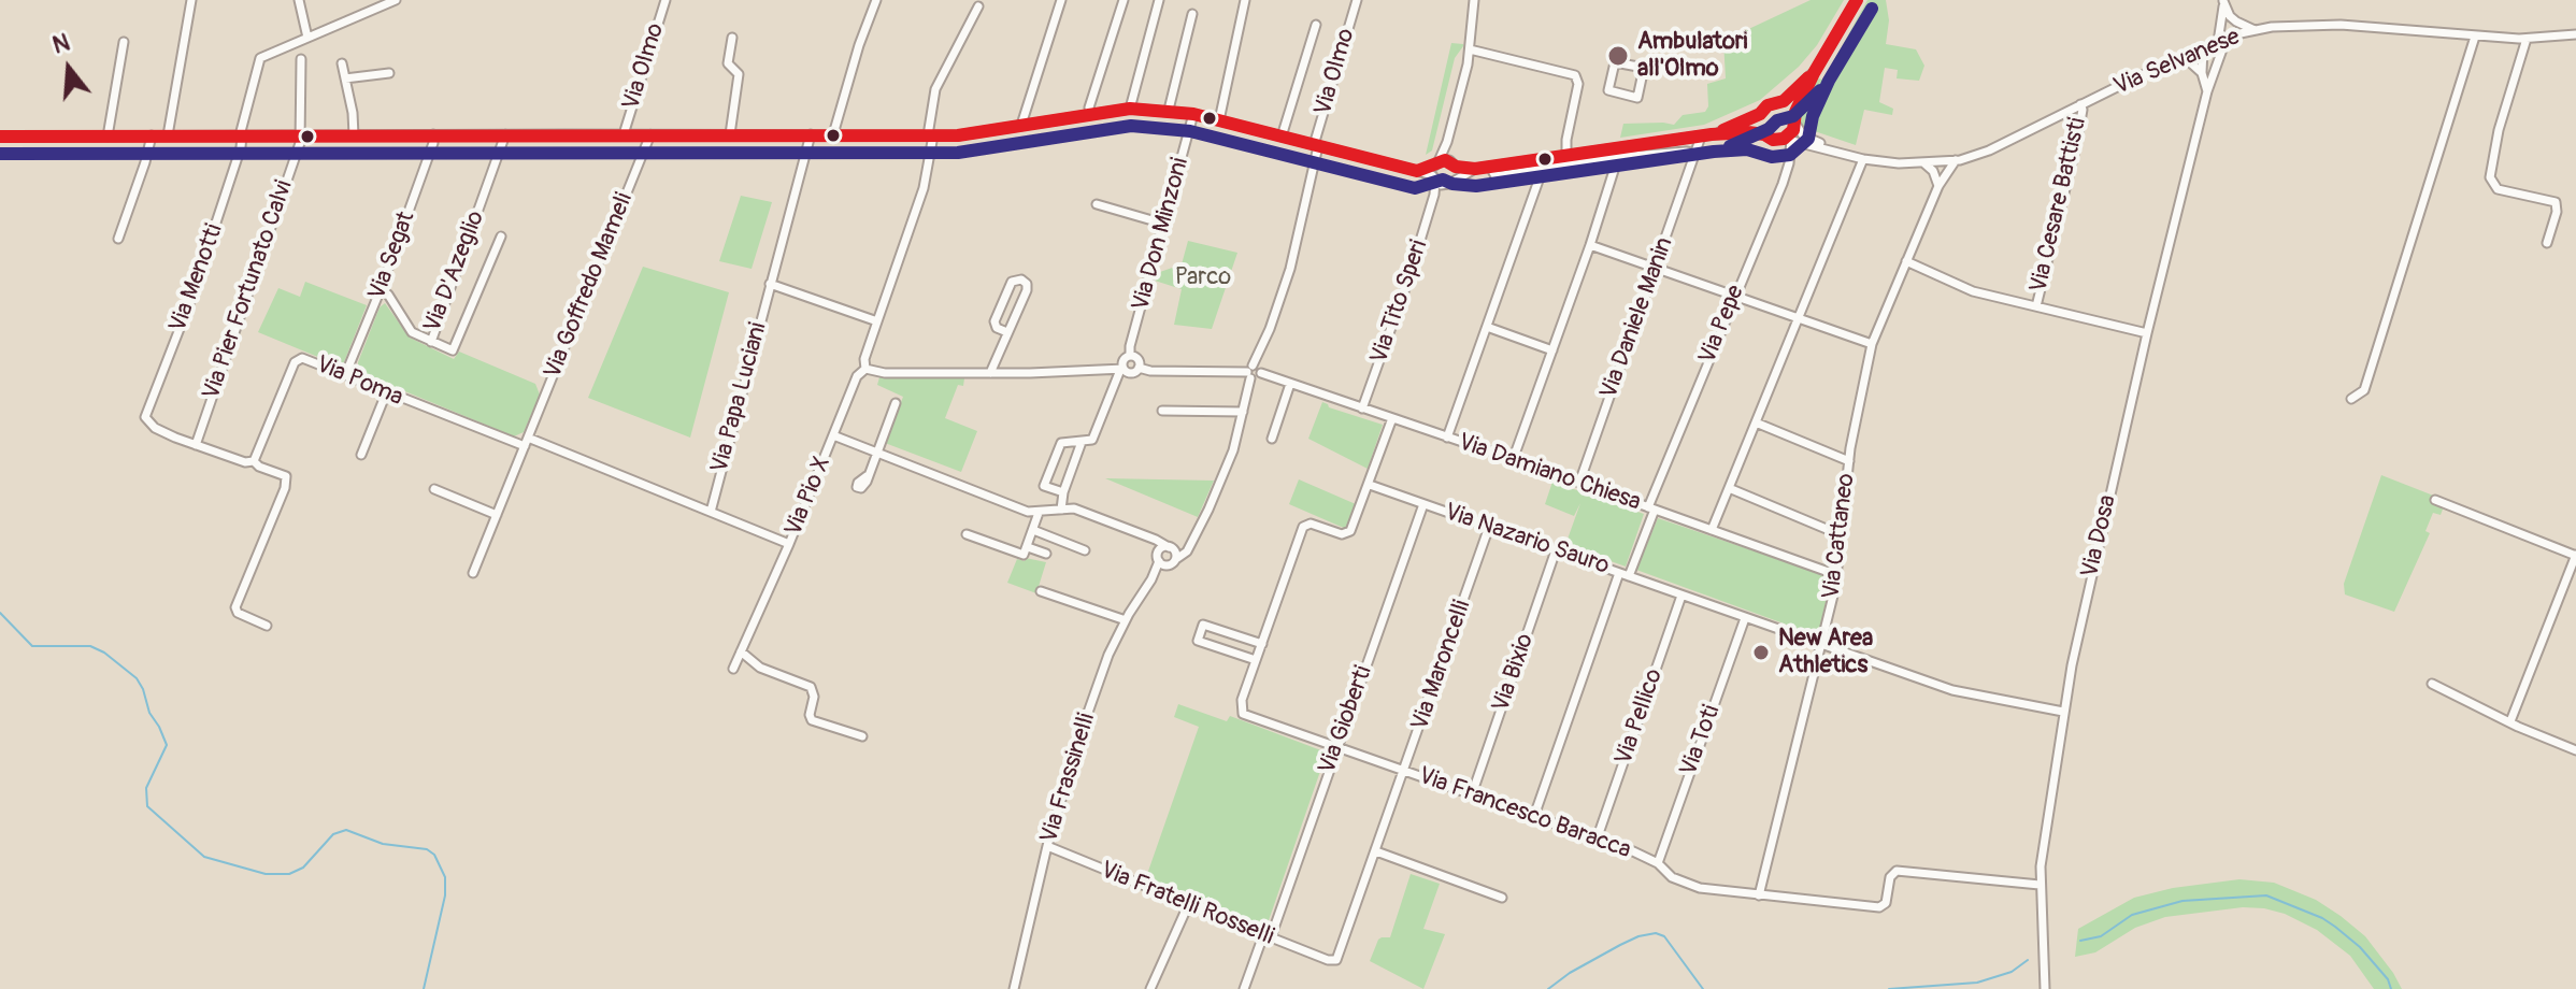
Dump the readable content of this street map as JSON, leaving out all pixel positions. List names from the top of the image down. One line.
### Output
{"streets":{"street":["Via Selvanese","Via Olmo","Via Cesare Battisti","Via Don Minzoni","Via Segat","Via D'Azeglio","Via Menotti","Via Goffredo Mameli","Via Pier Fortunato Calvi","Via Tito Speri","Via Daniele Manin","Via Pepe","Via Poma","Via Papa Luciani","Via Damiano Chiesa","Via Pio X","Via Cattaneo","Via Dosa","Via Nazario Sauro","Via Maroncelli","Via Bixio","Via Pellico","Via Gioberti","Via Toti","Via Frassinelli","Via Francesco Baracca","Via Fratelli Rosselli"]},"crossings":[["Via Selvanese","Via Cesare Battisti"],["Via Selvanese","Via Pepe"],["Via Selvanese","Via Cattaneo"],["Via Selvanese","Via Dosa"],["Via Olmo","Via Don Minzoni"],["Via Olmo","Via Segat"],["Via Olmo","Via D'Azeglio"],["Via Olmo","Via Menotti"],["Via Olmo","Via Goffredo Mameli"],["Via Olmo","Via Pier Fortunato Calvi"],["Via Olmo","Via Tito Speri"],["Via Olmo","Via Papa Luciani"],["Via Cesare Battisti","Via Cattaneo"],["Via Cesare Battisti","Via Dosa"],["Via Don Minzoni","Via Damiano Chiesa"],["Via Segat","Via D'Azeglio"],["Via Segat","Via Poma"],["Via Menotti","Via Pier Fortunato Calvi"],["Via Goffredo Mameli","Via Poma"],["Via Tito Speri","Via Damiano Chiesa"],["Via Daniele Manin","Via Damiano Chiesa"],["Via Pepe","Via Damiano Chiesa"],["Via Pepe","Via Nazario Sauro"],["Via Poma","Via Papa Luciani"],["Via Poma","Via Pio X"],["Via Damiano Chiesa","Via Pio X"],["Via Damiano Chiesa","Via Cattaneo"],["Via Cattaneo","Via Nazario Sauro"],["Via Cattaneo","Via Francesco Baracca"],["Via Dosa","Via Nazario Sauro"],["Via Dosa","Via Francesco Baracca"],["Via Nazario Sauro","Via Maroncelli"],["Via Nazario Sauro","Via Bixio"],["Via Nazario Sauro","Via Pellico"],["Via Nazario Sauro","Via Gioberti"],["Via Nazario Sauro","Via Toti"],["Via Maroncelli","Via Francesco Baracca"],["Via Maroncelli","Via Fratelli Rosselli"],["Via Bixio","Via Francesco Baracca"],["Via Pellico","Via Francesco Baracca"],["Via Gioberti","Via Francesco Baracca"],["Via Gioberti","Via Fratelli Rosselli"],["Via Toti","Via Francesco Baracca"],["Via Frassinelli","Via Fratelli Rosselli"]],"parks":["Parco"],"places":["Ambulatori all'Olmo","New Area Athletics"],"north":"top"}
